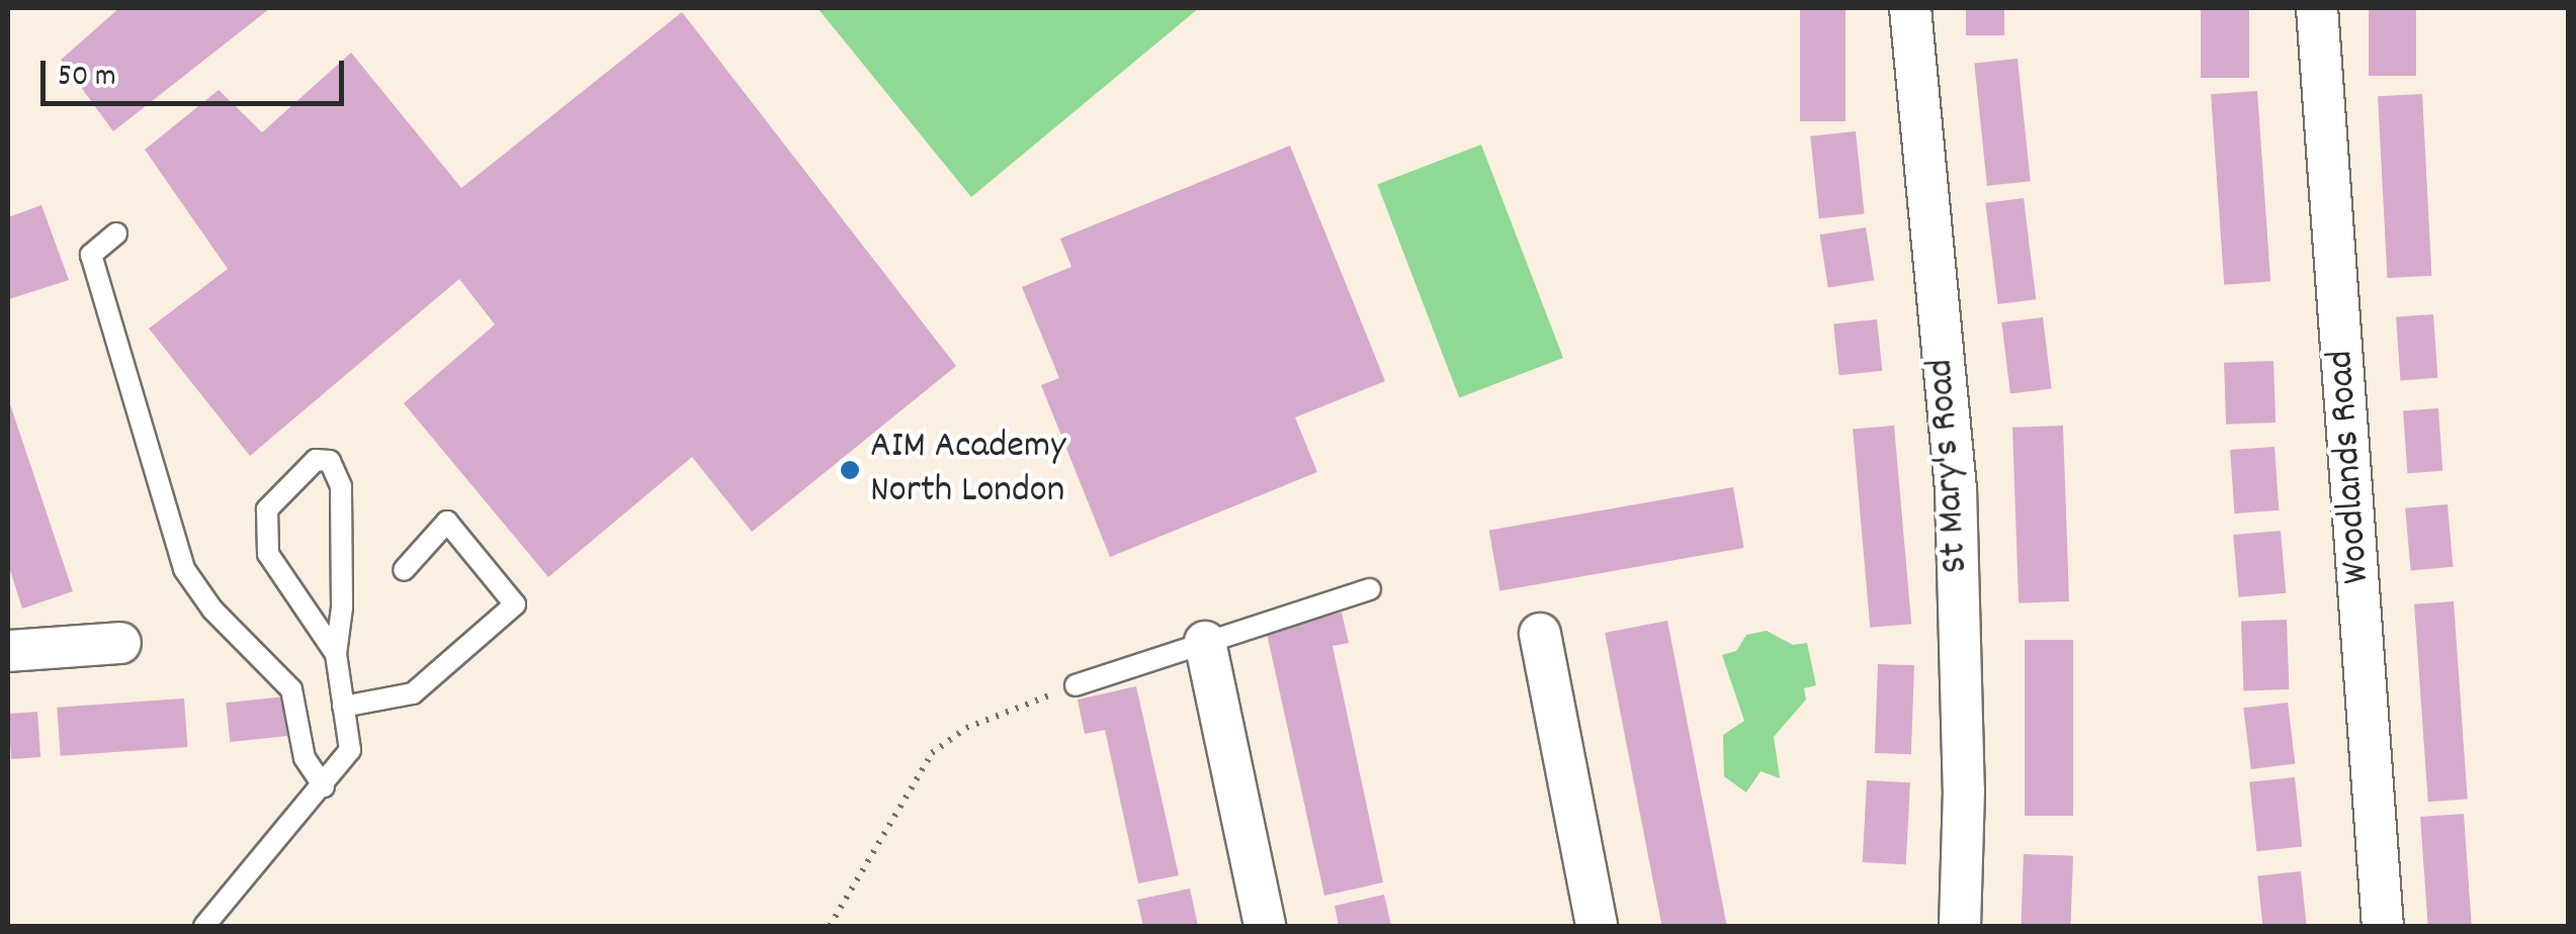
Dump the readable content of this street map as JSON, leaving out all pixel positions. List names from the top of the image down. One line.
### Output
{"streets":{"street":["St Mary's Road","Woodlands Road"]},"places":["AIM Academy North London"],"scale_bar":"50 m"}
